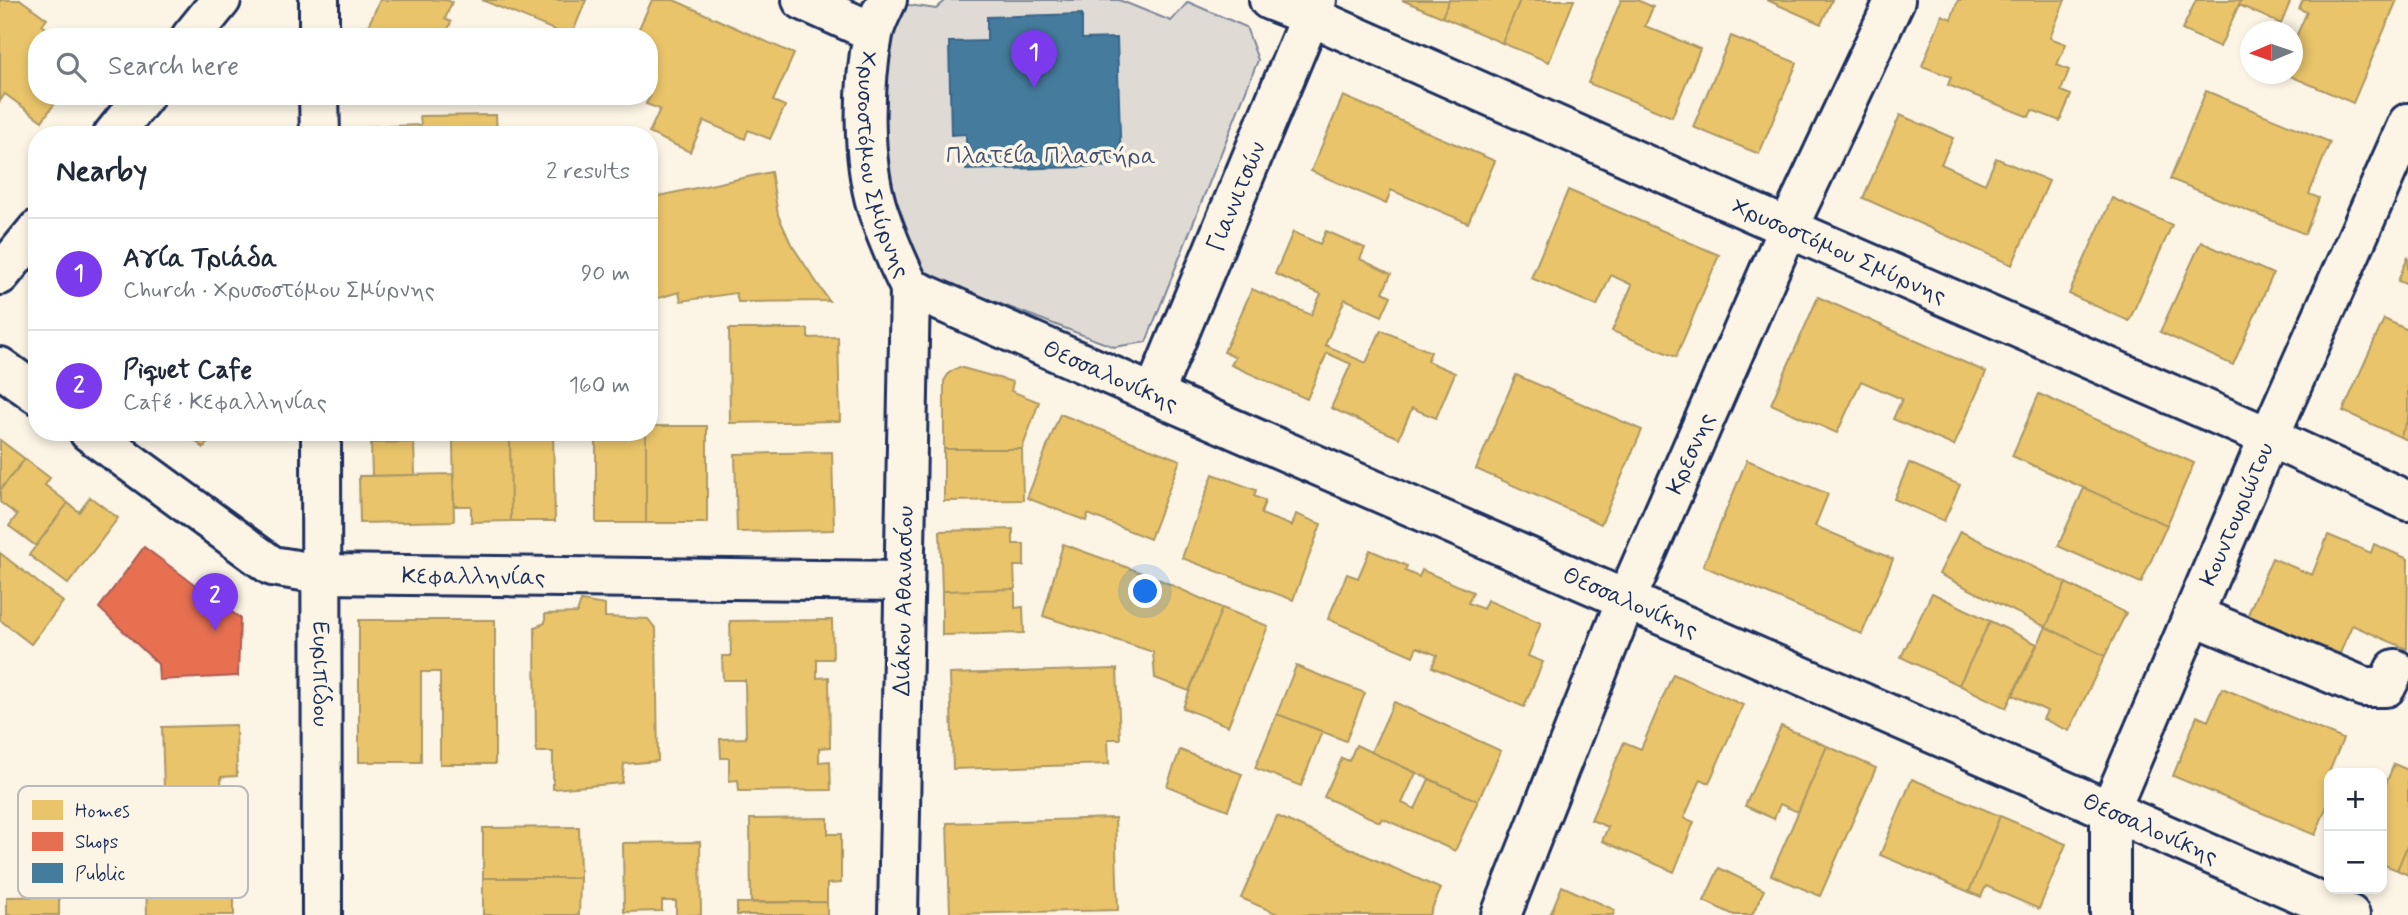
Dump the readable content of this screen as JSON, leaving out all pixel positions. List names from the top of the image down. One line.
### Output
{"streets":{"street":["Χρυσοστόμου Σμύρνης","Γιαννιτσών","Θεσσαλονίκης","Κρεσνης","Κουντουριώτου","Κεφαλληνίας","Διάκου Αθανασίου","Ευριπίδου"]},"crossings":[["Χρυσοστόμου Σμύρνης","Γιαννιτσών"],["Χρυσοστόμου Σμύρνης","Θεσσαλονίκης"],["Χρυσοστόμου Σμύρνης","Κρεσνης"],["Χρυσοστόμου Σμύρνης","Κουντουριώτου"],["Χρυσοστόμου Σμύρνης","Διάκου Αθανασίου"],["Γιαννιτσών","Θεσσαλονίκης"],["Θεσσαλονίκης","Κρεσνης"],["Θεσσαλονίκης","Κουντουριώτου"],["Θεσσαλονίκης","Διάκου Αθανασίου"],["Κεφαλληνίας","Διάκου Αθανασίου"],["Κεφαλληνίας","Ευριπίδου"]],"parks":["Πλατεία Πλαστήρα"],"legend":["Homes","Shops","Public"],"north":"left","page":{"search":"Search here","pins":["1","2"],"heading":["Nearby","2 results"],"list":[{"mark":"1","name":"Αγία Τριάδα","note":"Church · Χρυσοστόμου Σμύρνης","value":"90 m"},{"mark":"2","name":"Piquet Cafe","note":"Café · Κεφαλληνίας","value":"160 m"}],"map_buttons":["+","−"]}}
